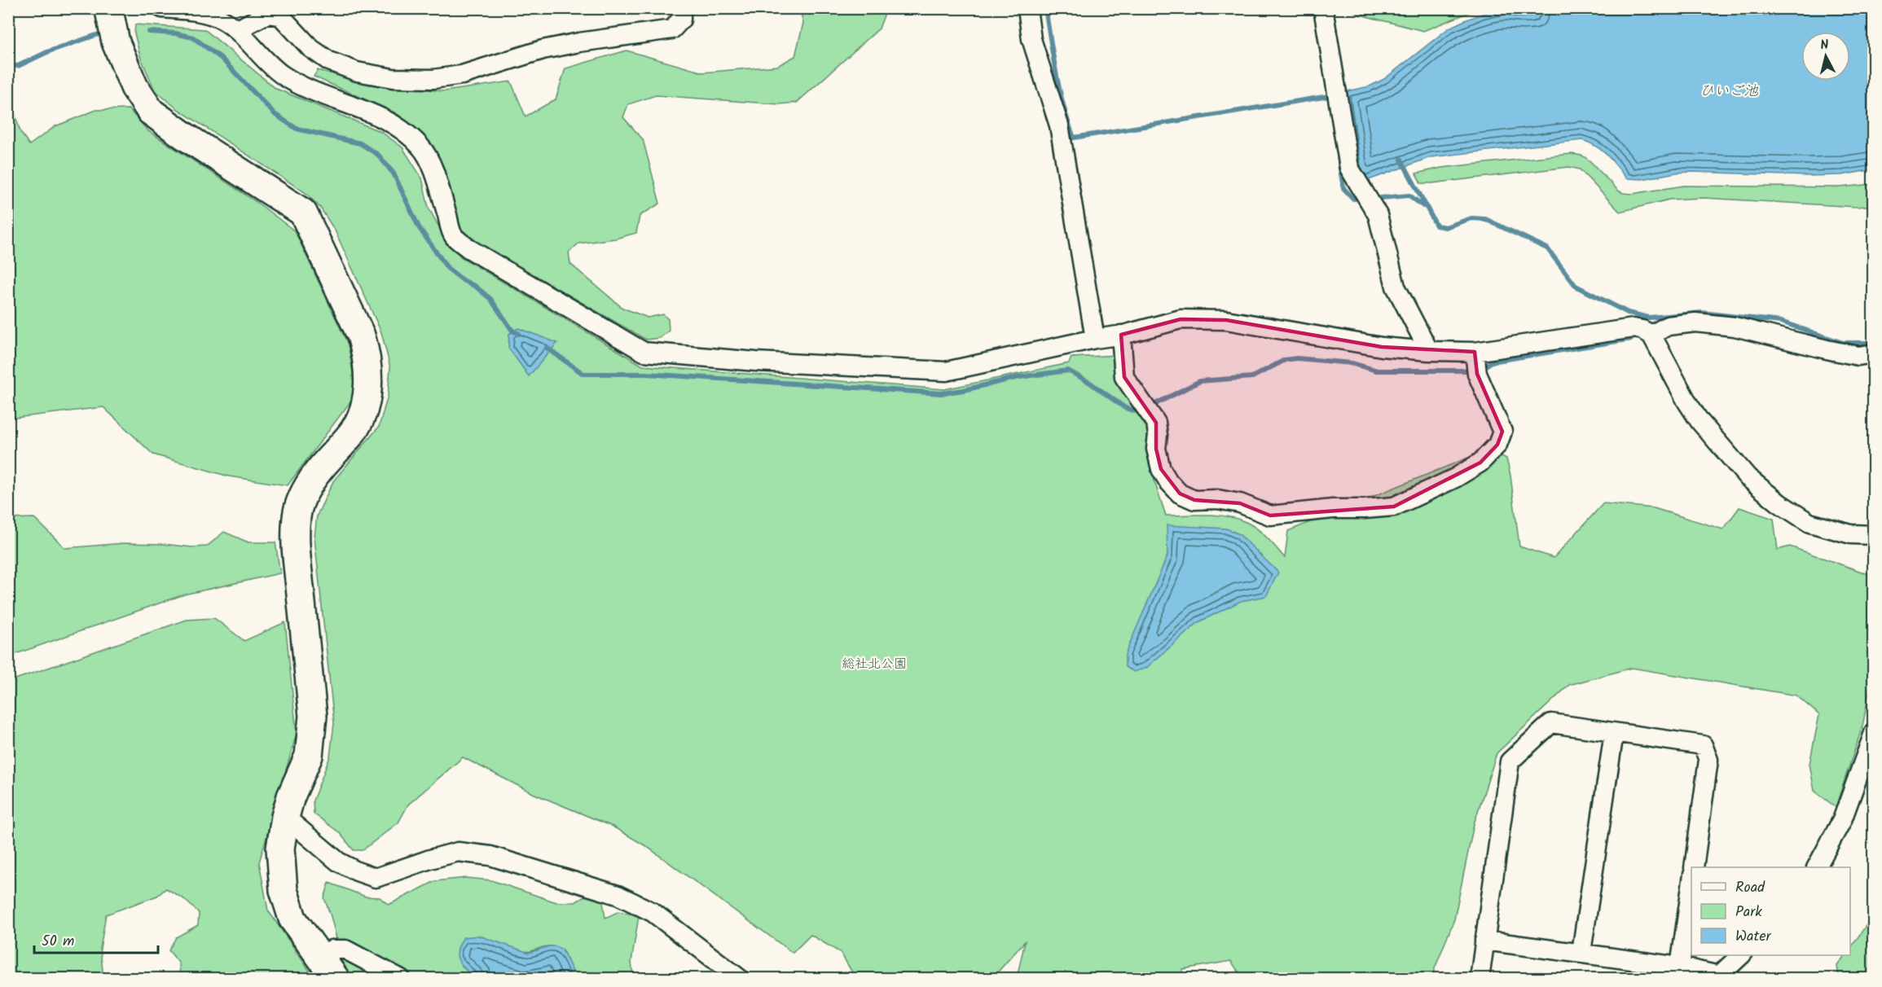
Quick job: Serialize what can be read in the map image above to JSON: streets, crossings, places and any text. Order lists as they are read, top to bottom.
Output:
{
  "water": ["ひいご池"],
  "parks": ["総社北公園"],
  "legend": ["Road", "Park", "Water"],
  "scale_bar": "50 m",
  "north": "top"
}
